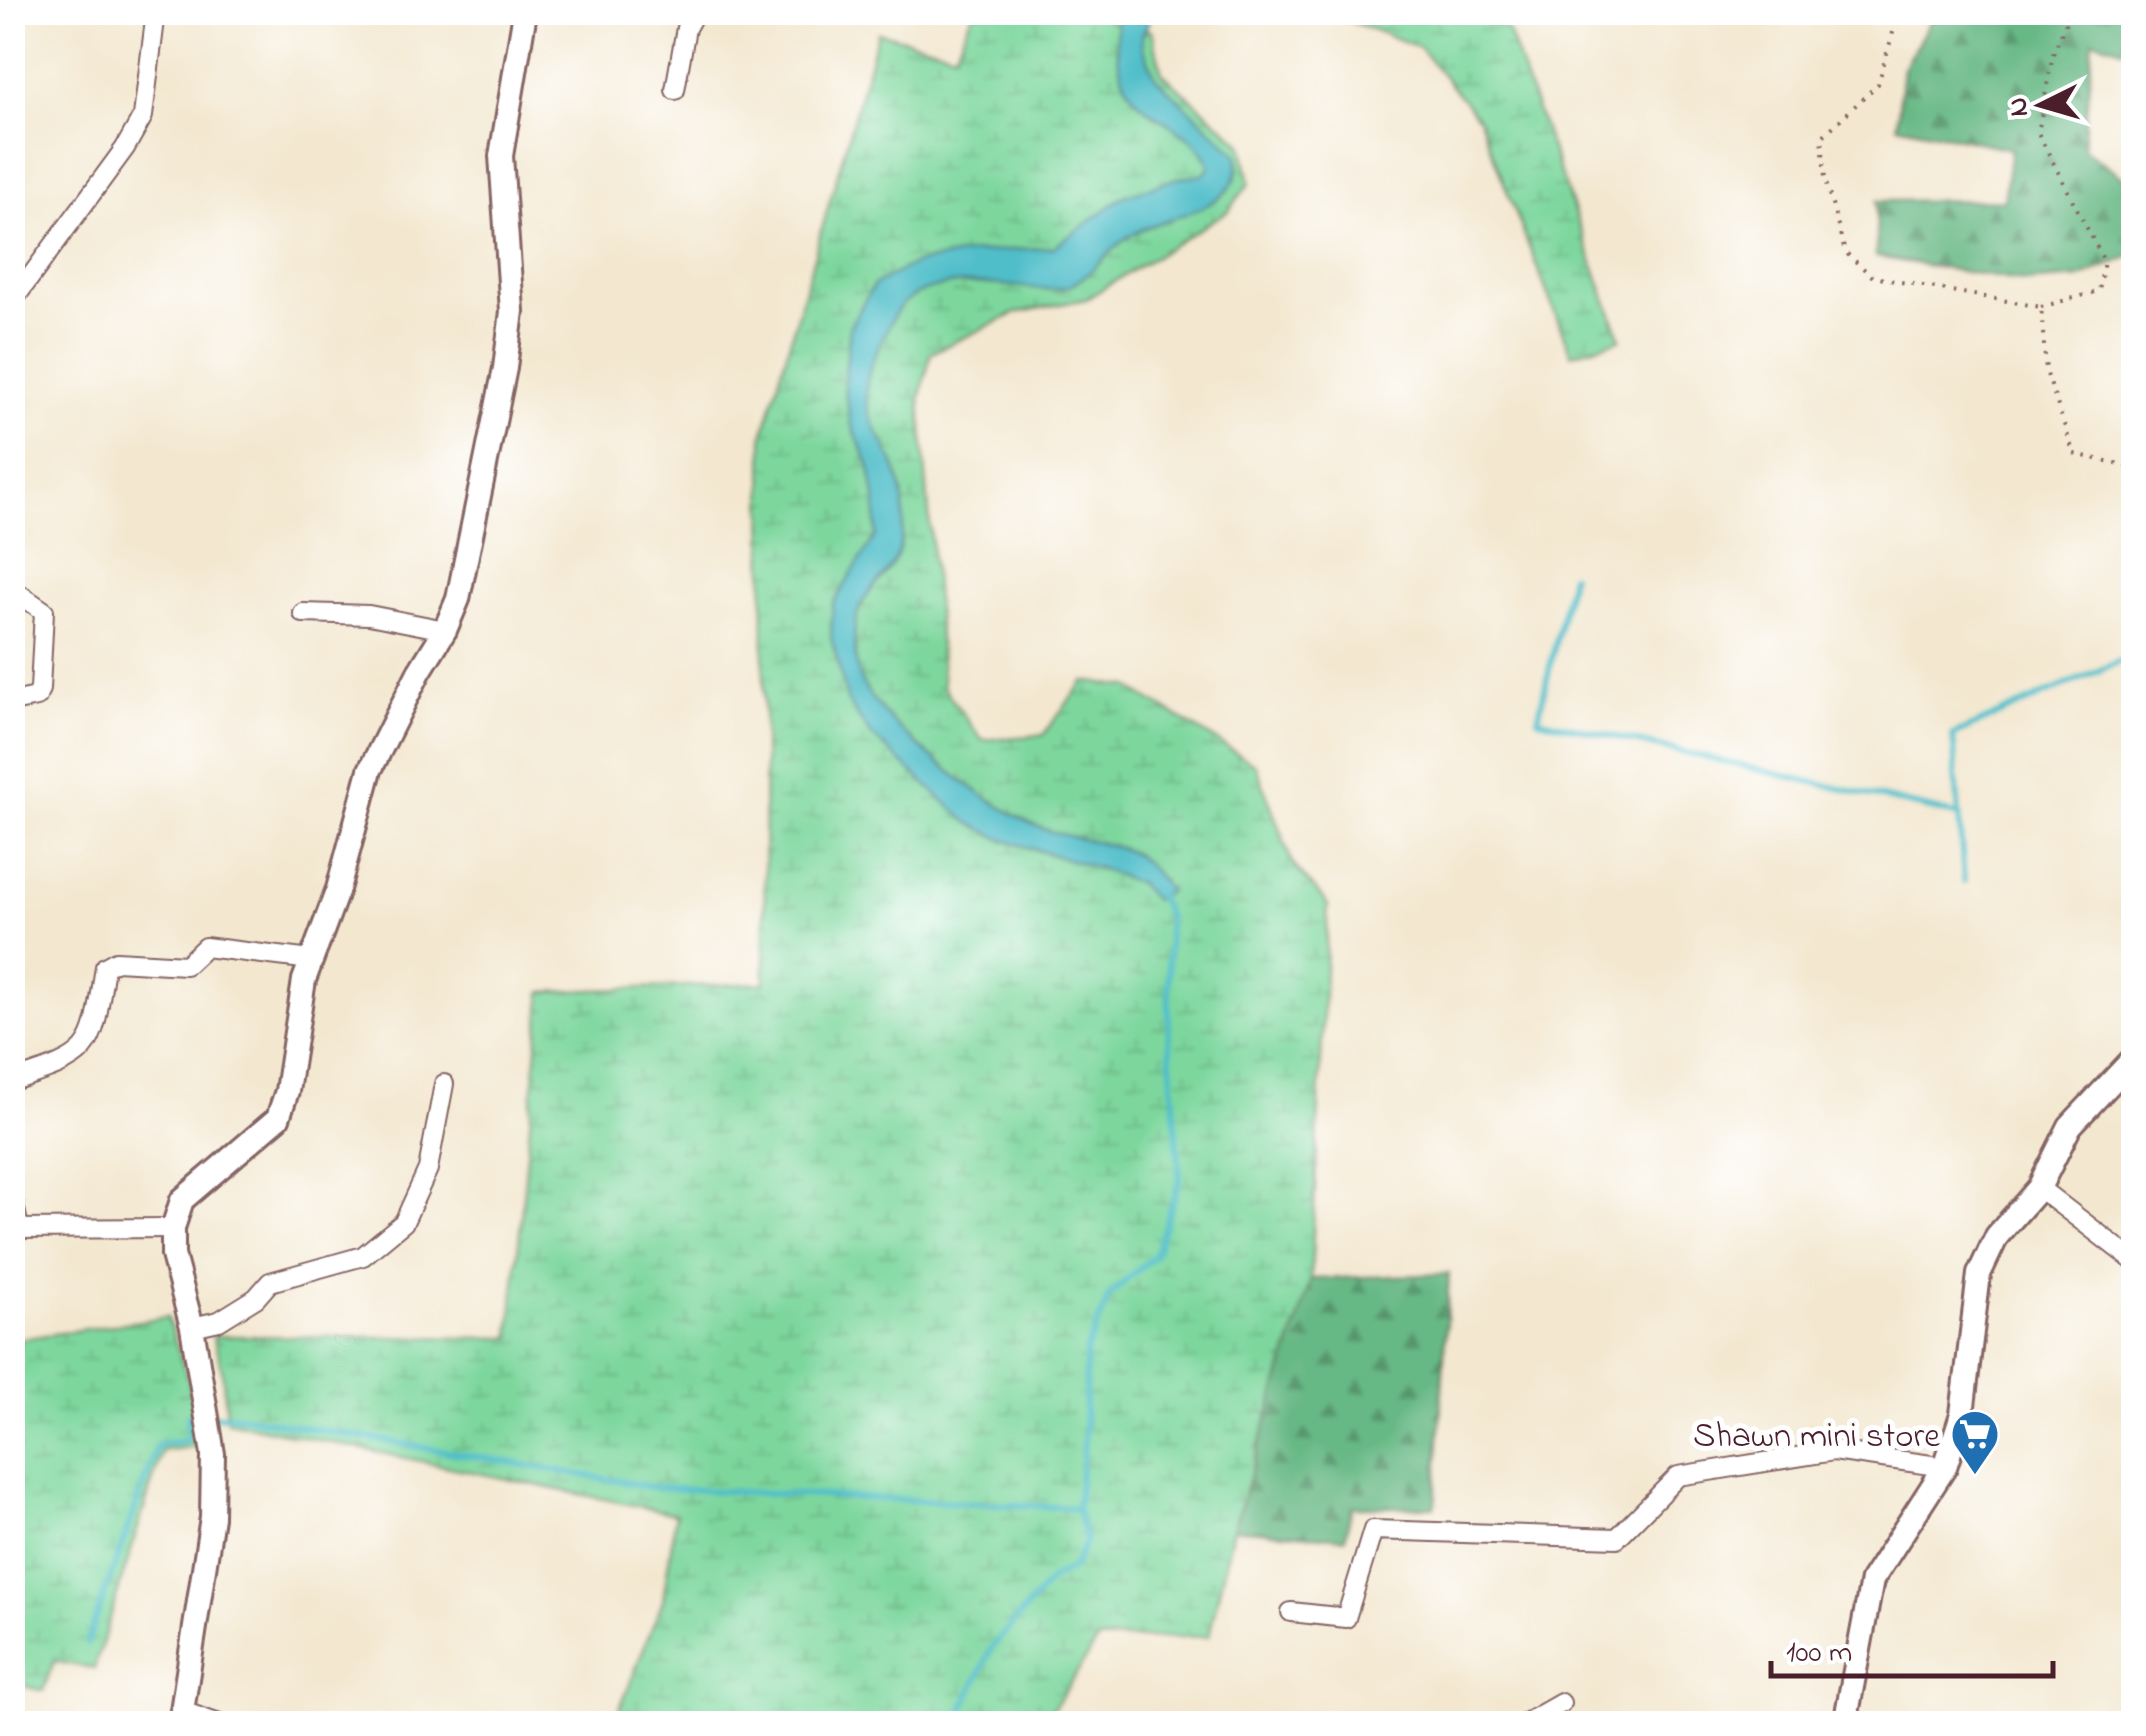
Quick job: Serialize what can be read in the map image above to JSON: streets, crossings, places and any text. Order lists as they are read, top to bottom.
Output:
{
  "places": {
    "supermarket": ["Shawn mini store"]
  },
  "scale_bar": "100 m",
  "north": "left"
}
